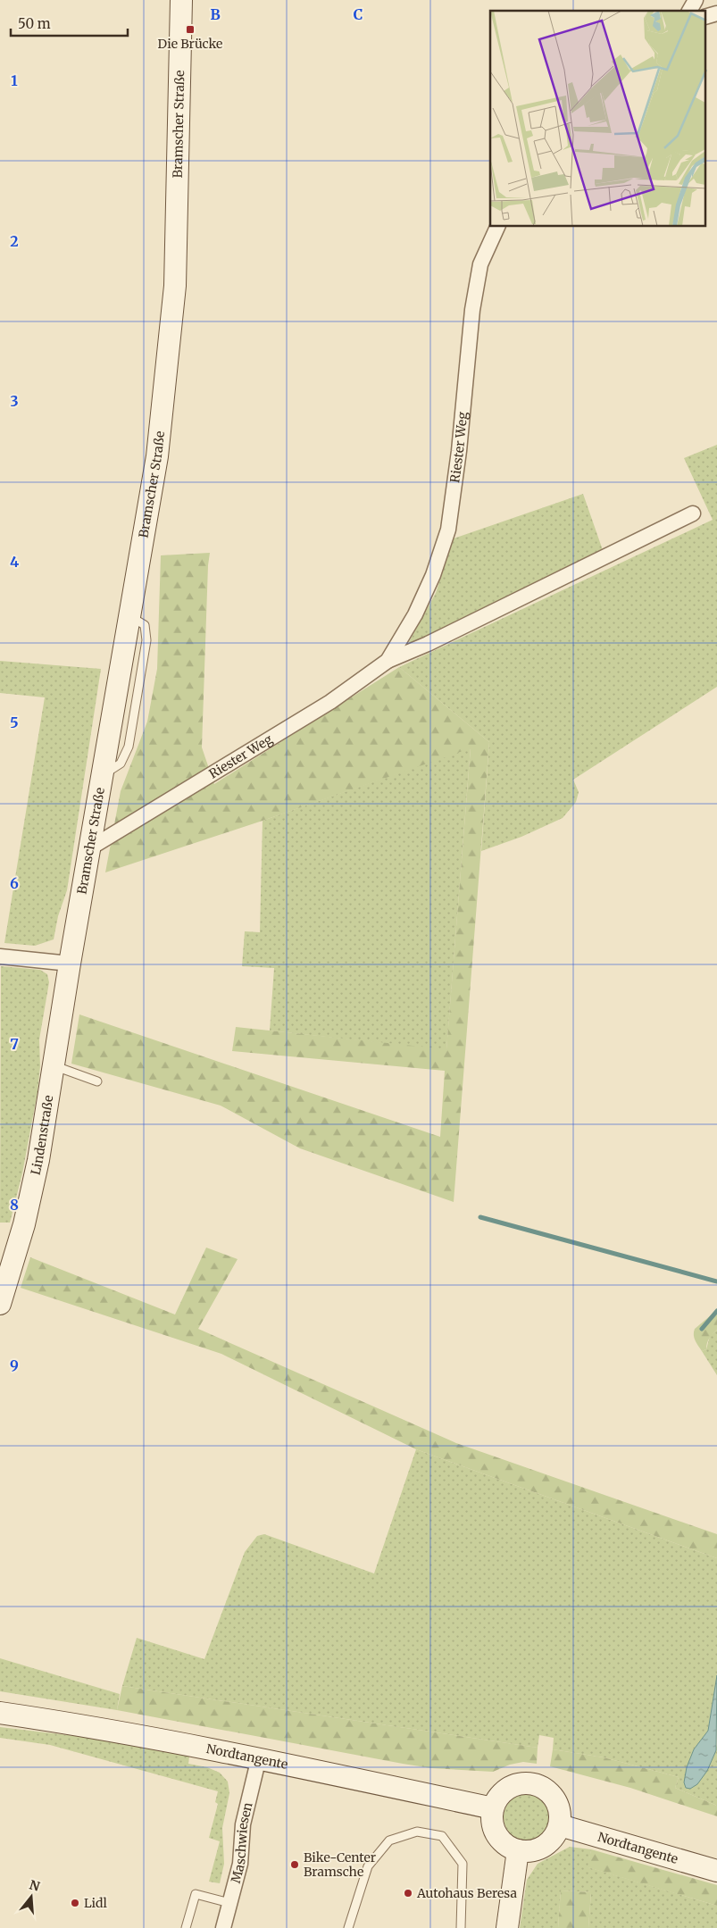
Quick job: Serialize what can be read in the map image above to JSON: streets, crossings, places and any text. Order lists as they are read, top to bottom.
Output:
{
  "streets": {
    "street": [
      "Bramscher Straße",
      "Riester Weg",
      "Lindenstraße",
      "Nordtangente",
      "Maschwiesen"
    ]
  },
  "crossings": [
    ["Bramscher Straße", "Riester Weg"],
    ["Bramscher Straße", "Lindenstraße"],
    ["Nordtangente", "Maschwiesen"]
  ],
  "places": {
    "transit": ["Die Brücke"],
    "other": ["Bike-Center Bramsche", "Autohaus Beresa", "Lidl"]
  },
  "scale_bar": "50 m",
  "north": "top",
  "grid": {
    "columns": ["B", "C"],
    "rows": [
      "1",
      "2",
      "3",
      "4",
      "5",
      "6",
      "7",
      "8",
      "9"
    ]
  }
}
